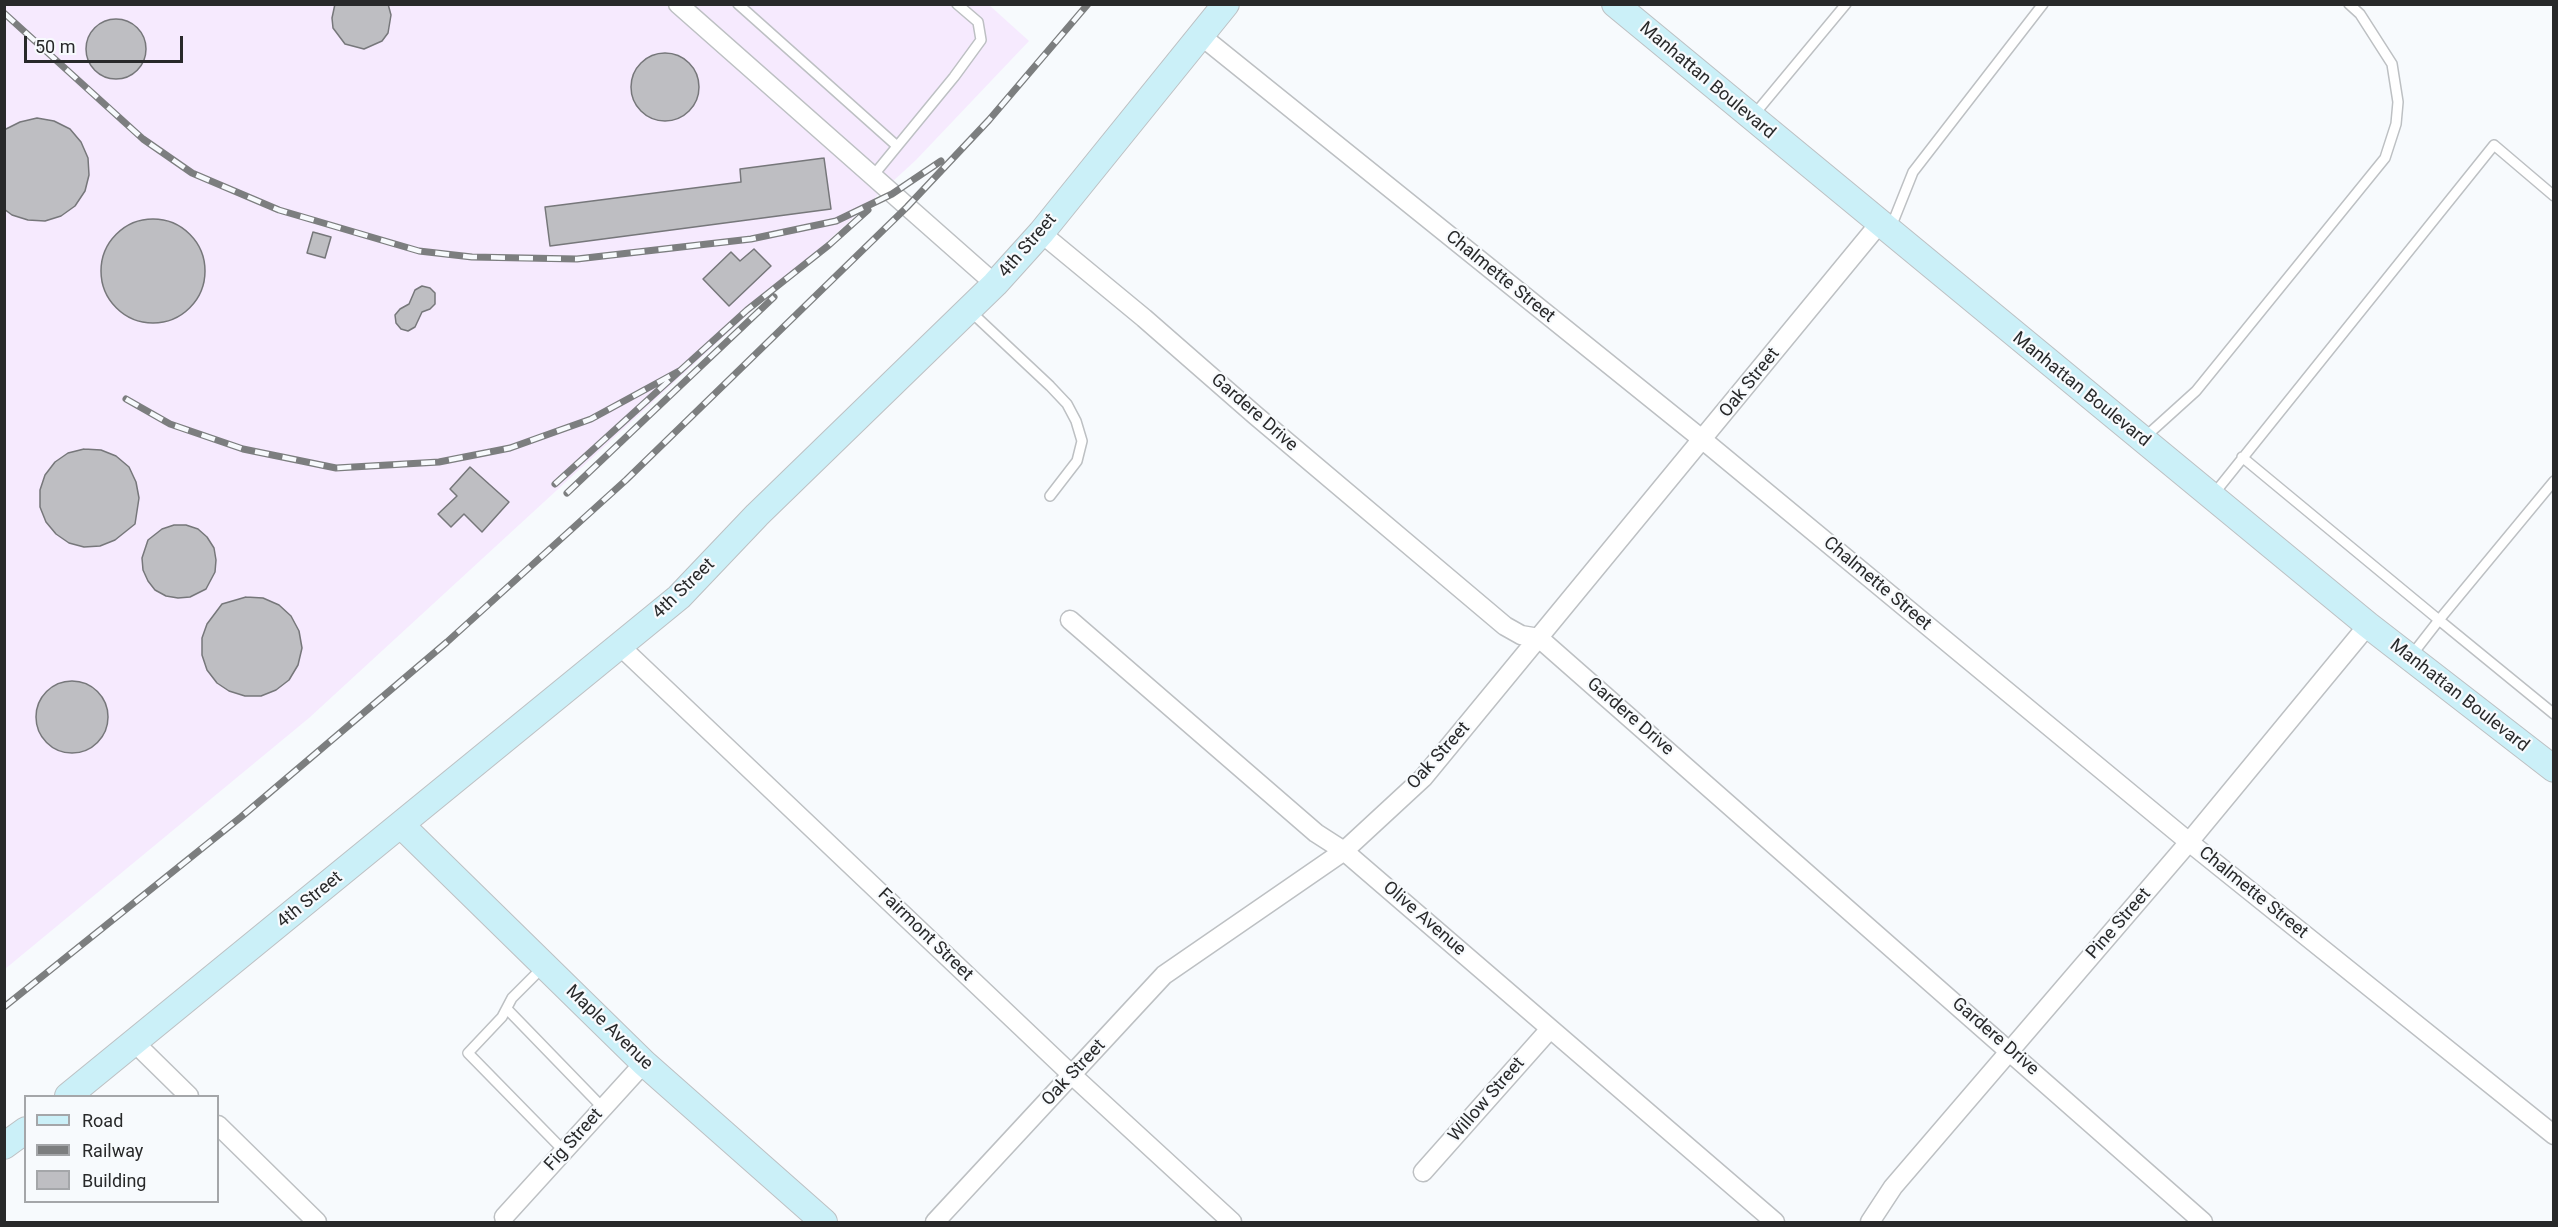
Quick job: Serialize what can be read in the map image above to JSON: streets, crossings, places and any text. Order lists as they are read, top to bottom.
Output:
{
  "streets": {
    "street": [
      "Manhattan Boulevard",
      "4th Street",
      "Chalmette Street",
      "Oak Street",
      "Gardere Drive",
      "Olive Avenue",
      "Pine Street",
      "Fairmont Street",
      "Maple Avenue",
      "Willow Street",
      "Fig Street"
    ]
  },
  "crossings": [
    ["Manhattan Boulevard", "Oak Street"],
    ["Manhattan Boulevard", "Pine Street"],
    ["4th Street", "Chalmette Street"],
    ["4th Street", "Gardere Drive"],
    ["4th Street", "Fairmont Street"],
    ["4th Street", "Maple Avenue"],
    ["Chalmette Street", "Oak Street"],
    ["Chalmette Street", "Pine Street"],
    ["Oak Street", "Gardere Drive"],
    ["Oak Street", "Olive Avenue"],
    ["Oak Street", "Fairmont Street"],
    ["Gardere Drive", "Pine Street"],
    ["Olive Avenue", "Willow Street"],
    ["Maple Avenue", "Fig Street"]
  ],
  "legend": ["Road", "Railway", "Building"],
  "scale_bar": "50 m"
}
